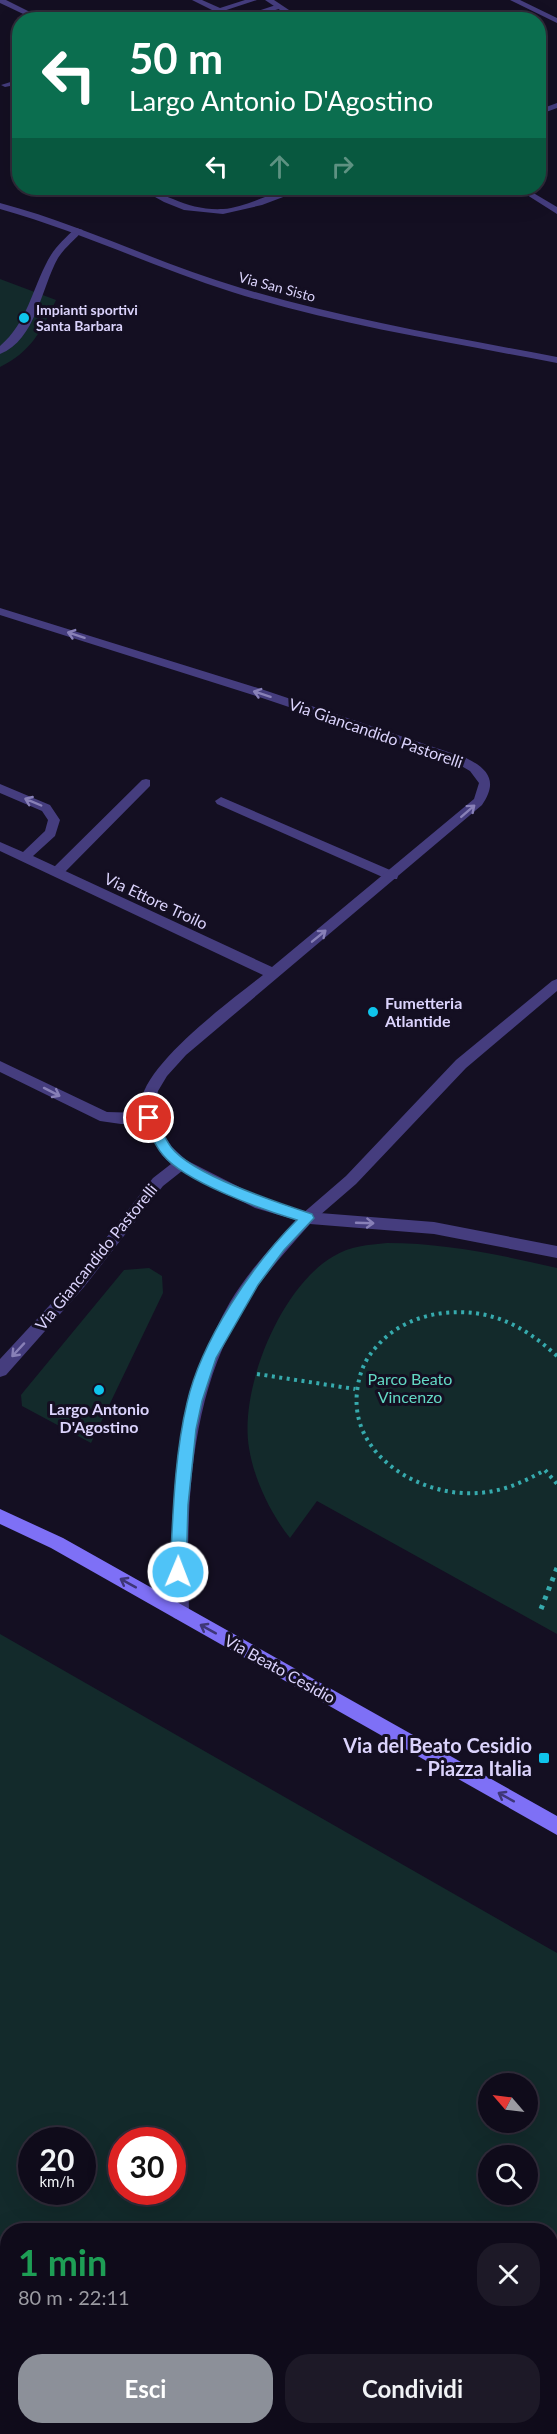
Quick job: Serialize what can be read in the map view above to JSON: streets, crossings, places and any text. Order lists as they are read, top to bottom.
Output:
{
  "streets": {
    "main road": ["Via Beato Cesidio"],
    "street": ["Via San Sisto", "Via Giancandido Pastorelli", "Via Ettore Troilo"]
  },
  "crossings": [
    ["Via Giancandido Pastorelli", "Via Ettore Troilo"]
  ],
  "one_way": ["Via Beato Cesidio"],
  "parks": ["Parco Beato Vincenzo"],
  "places": {
    "other": ["Impianti sportivi Santa Barbara", "Fumetteria Atlantide", "Largo Antonio D'Agostino"],
    "transit": ["Via del Beato Cesidio - Piazza Italia"]
  },
  "north": "top left",
  "page": {
    "turn": ["50 m", "Largo Antonio D'Agostino"],
    "speed": "20 km/h",
    "limit": "30",
    "heading": ["1 min", "80 m · 22:11"],
    "buttons": ["Esci", "Condividi"]
  }
}
